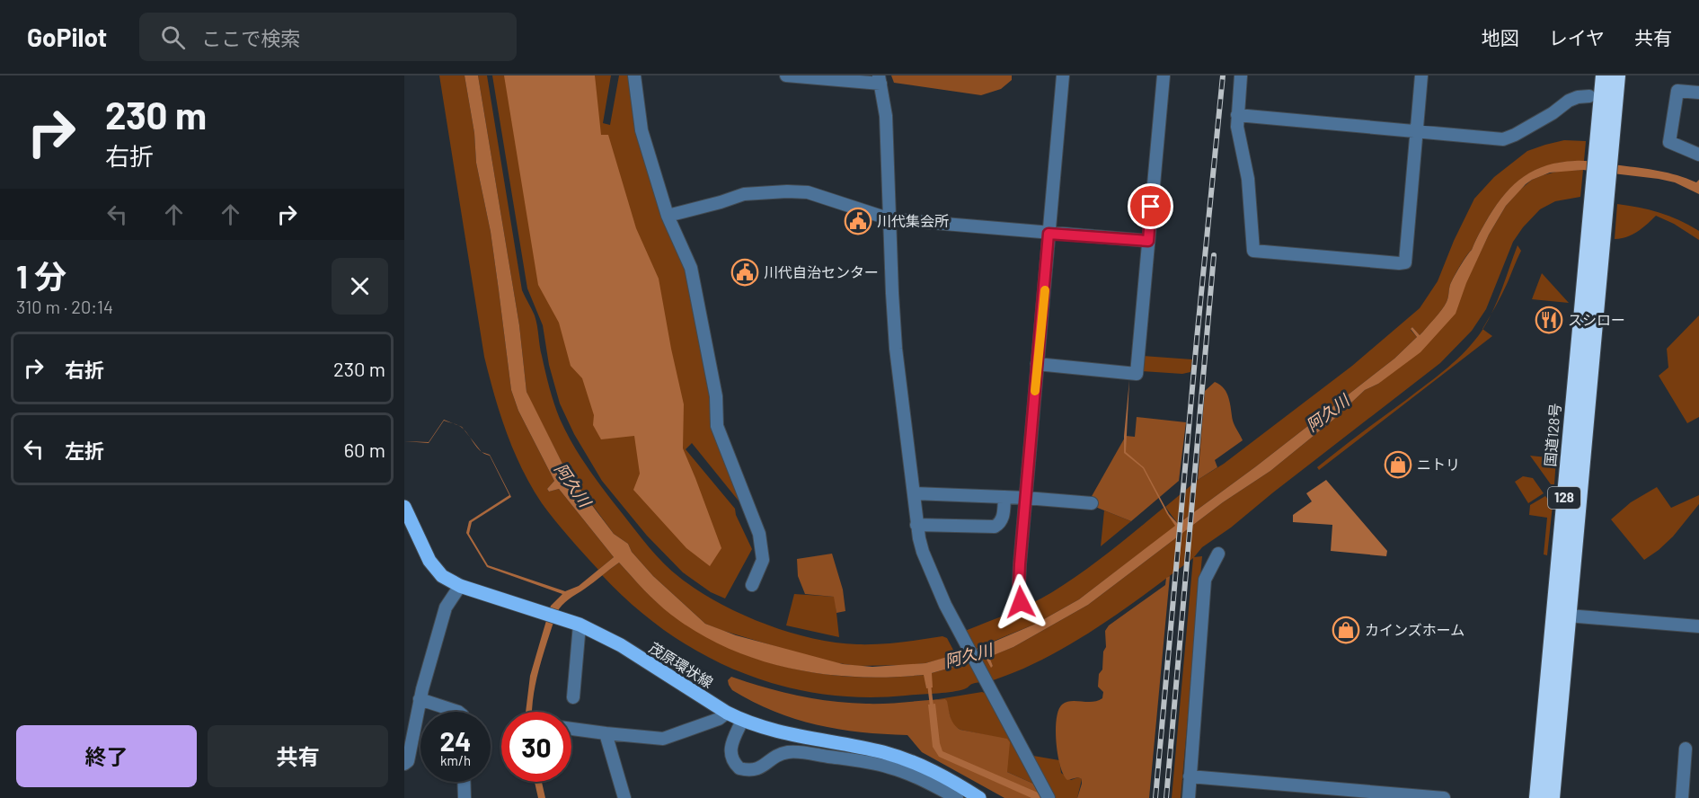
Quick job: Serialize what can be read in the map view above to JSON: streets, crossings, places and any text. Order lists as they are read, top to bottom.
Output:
{
  "streets": {
    "highway": ["国道128号", "128"],
    "main road": ["茂原環状線"]
  },
  "water": ["阿久川"],
  "places": {
    "public building": ["川代集会所", "川代自治センター"],
    "restaurant": ["スシロー"],
    "shop": ["ニトリ", "カインズホーム"]
  },
  "page": {
    "header": "GoPilot",
    "search": "ここで検索",
    "nav": ["地図", "レイヤ", "共有"],
    "turn": ["230 m", "右折"],
    "heading": ["1 分", "310 m · 20:14"],
    "list": [
      {
        "name": "右折",
        "value": "230 m"
      },
      {
        "name": "左折",
        "value": "60 m"
      }
    ],
    "speed": "24 km/h",
    "limit": "30",
    "buttons": ["終了", "共有"]
  }
}
